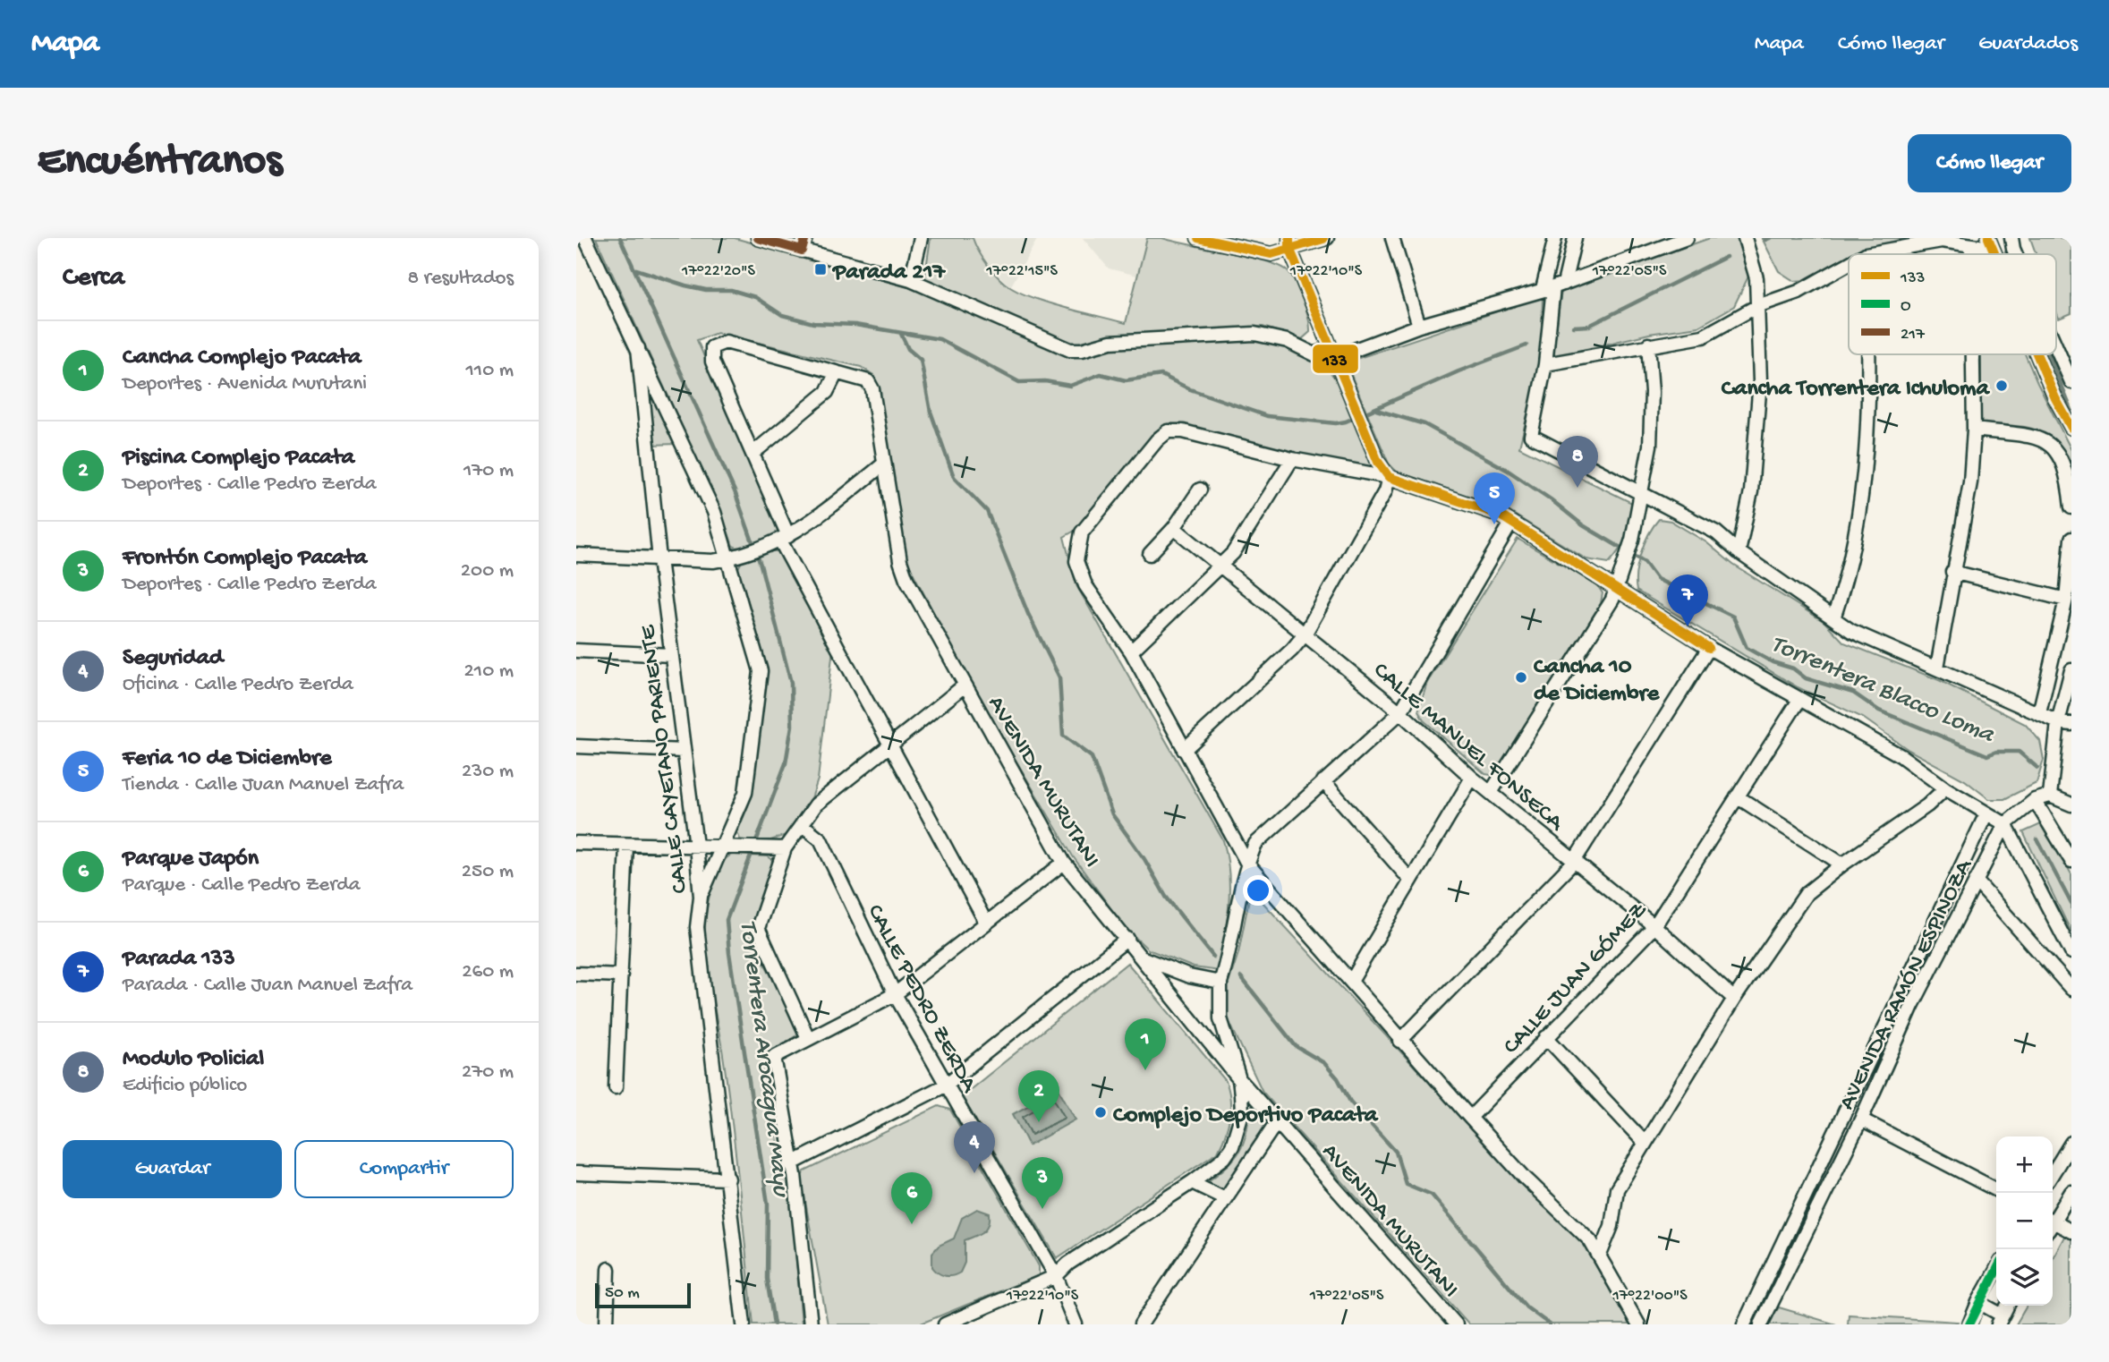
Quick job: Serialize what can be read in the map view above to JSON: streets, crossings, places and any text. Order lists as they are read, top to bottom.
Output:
{
  "streets": {
    "street": [
      "CALLE MANUEL FONSECA",
      "CALLE CAYETANO PARIENTE",
      "AVENIDA MURUTANI",
      "CALLE JUAN GÓMEZ",
      "AVENIDA RAMÓN ESPINOZA",
      "CALLE PEDRO ZERDA"
    ]
  },
  "crossings": [
    ["CALLE MANUEL FONSECA", "CALLE JUAN GÓMEZ"]
  ],
  "water": ["Torrentera Blacco Loma", "Torrentera Arocagua Mayu"],
  "places": {
    "transit": ["Parada 217"],
    "other": ["Cancha Torrentera Ichuloma", "Cancha 10 de Diciembre", "Complejo Deportivo Pacata"]
  },
  "lines": ["transit line 133", "transit line 217", "transit line O"],
  "legend": ["133", "O", "217"],
  "scale_bar": "50 m",
  "page": {
    "header": "Mapa",
    "nav": ["Mapa", "Cómo llegar", "Guardados"],
    "buttons": [
      "Cómo llegar",
      ["Guardar", "Compartir"]
    ],
    "title": "Encuéntranos",
    "heading": ["Cerca", "8 resultados"],
    "list": [
      {
        "mark": "1",
        "name": "Cancha Complejo Pacata",
        "note": "Deportes · Avenida Murutani",
        "value": "110 m"
      },
      {
        "mark": "2",
        "name": "Piscina Complejo Pacata",
        "note": "Deportes · Calle Pedro Zerda",
        "value": "170 m"
      },
      {
        "mark": "3",
        "name": "Frontón Complejo Pacata",
        "note": "Deportes · Calle Pedro Zerda",
        "value": "200 m"
      },
      {
        "mark": "4",
        "name": "Seguridad",
        "note": "Oficina · Calle Pedro Zerda",
        "value": "210 m"
      },
      {
        "mark": "5",
        "name": "Feria 10 de Diciembre",
        "note": "Tienda · Calle Juan Manuel Zafra",
        "value": "230 m"
      },
      {
        "mark": "6",
        "name": "Parque Japón",
        "note": "Parque · Calle Pedro Zerda",
        "value": "250 m"
      },
      {
        "mark": "7",
        "name": "Parada 133",
        "note": "Parada · Calle Juan Manuel Zafra",
        "value": "260 m"
      },
      {
        "mark": "8",
        "name": "Modulo Policial",
        "note": "Edificio público",
        "value": "270 m"
      }
    ],
    "pins": [
      "8",
      "5",
      "7",
      "1",
      "2",
      "4",
      "3",
      "6"
    ],
    "map_buttons": ["+", "−"],
    "scale": "50 m"
  },
  "coordinates": [
    "17°22'20\"S",
    "17°22'15\"S",
    "17°22'10\"S",
    "17°22'05\"S",
    "17°22'00\"S"
  ]
}
